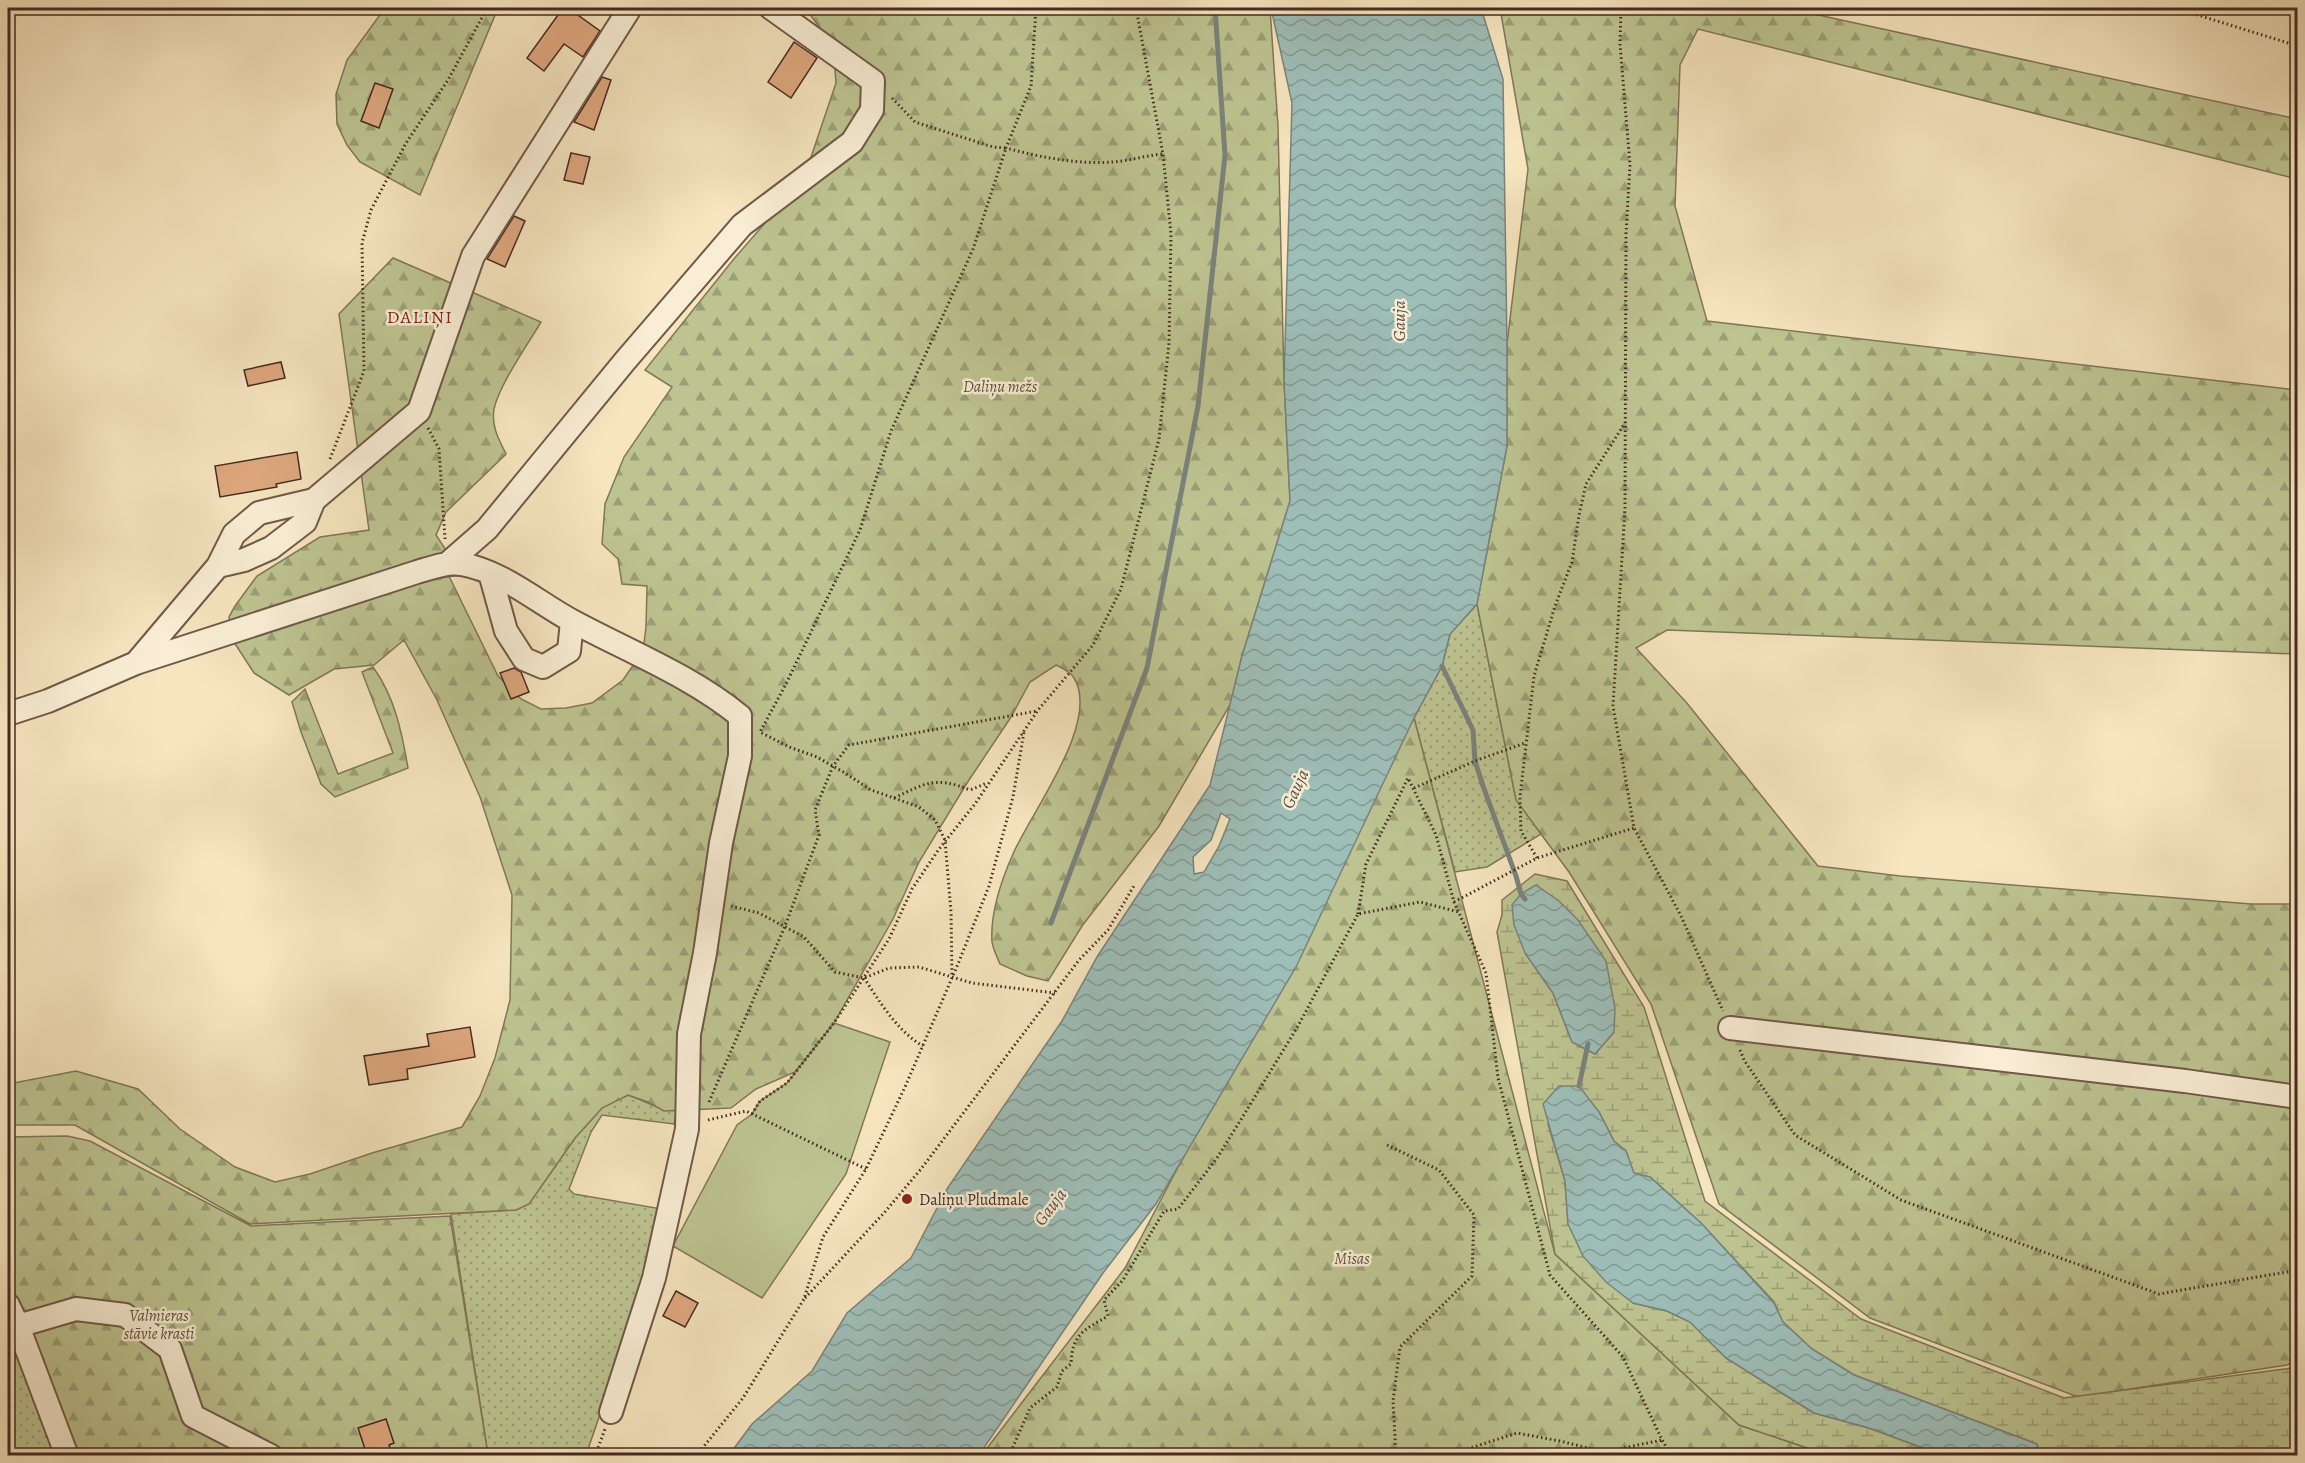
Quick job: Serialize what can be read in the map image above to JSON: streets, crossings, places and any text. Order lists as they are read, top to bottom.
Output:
{
  "districts": ["DALIŅI"],
  "water": ["Gauja"],
  "parks": ["Daliņu mežs", "Misas", "Valmieras stāvie krasti"],
  "places": ["Daliņu Pludmale"]
}
